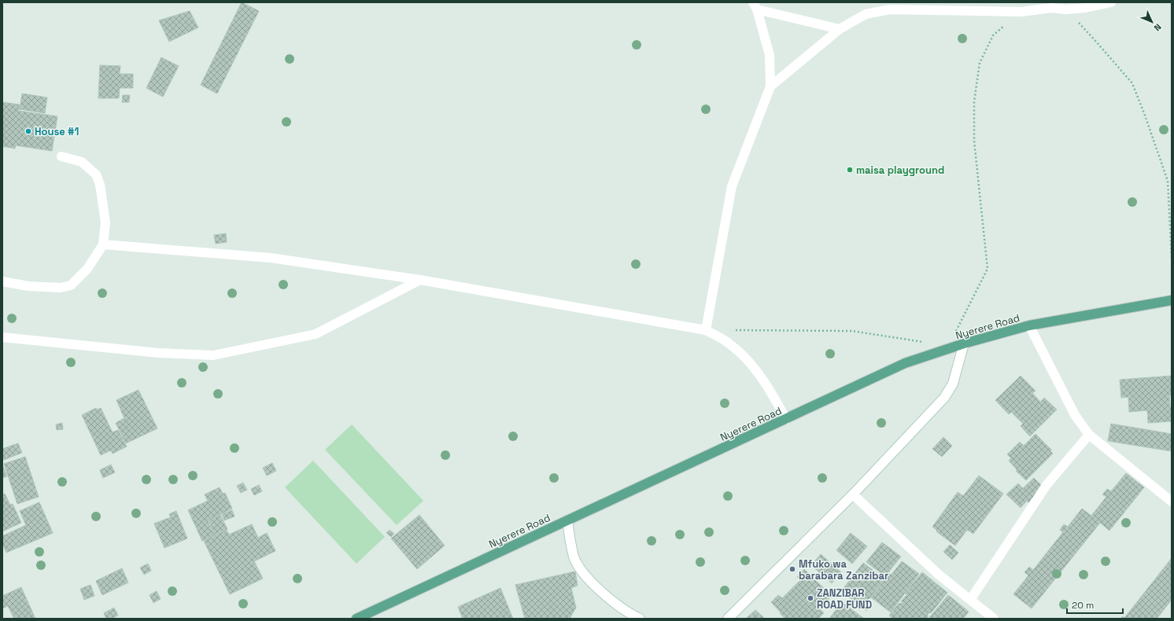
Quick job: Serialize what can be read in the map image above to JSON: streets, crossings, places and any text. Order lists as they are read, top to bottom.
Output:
{
  "streets": {
    "main road": ["Nyerere Road"]
  },
  "places": [
    "House #1",
    "maisa playground",
    "Mfuko wa barabara Zanzibar",
    "ZANZIBAR ROAD FUND"
  ],
  "scale_bar": "20 m",
  "north": "bottom right"
}
